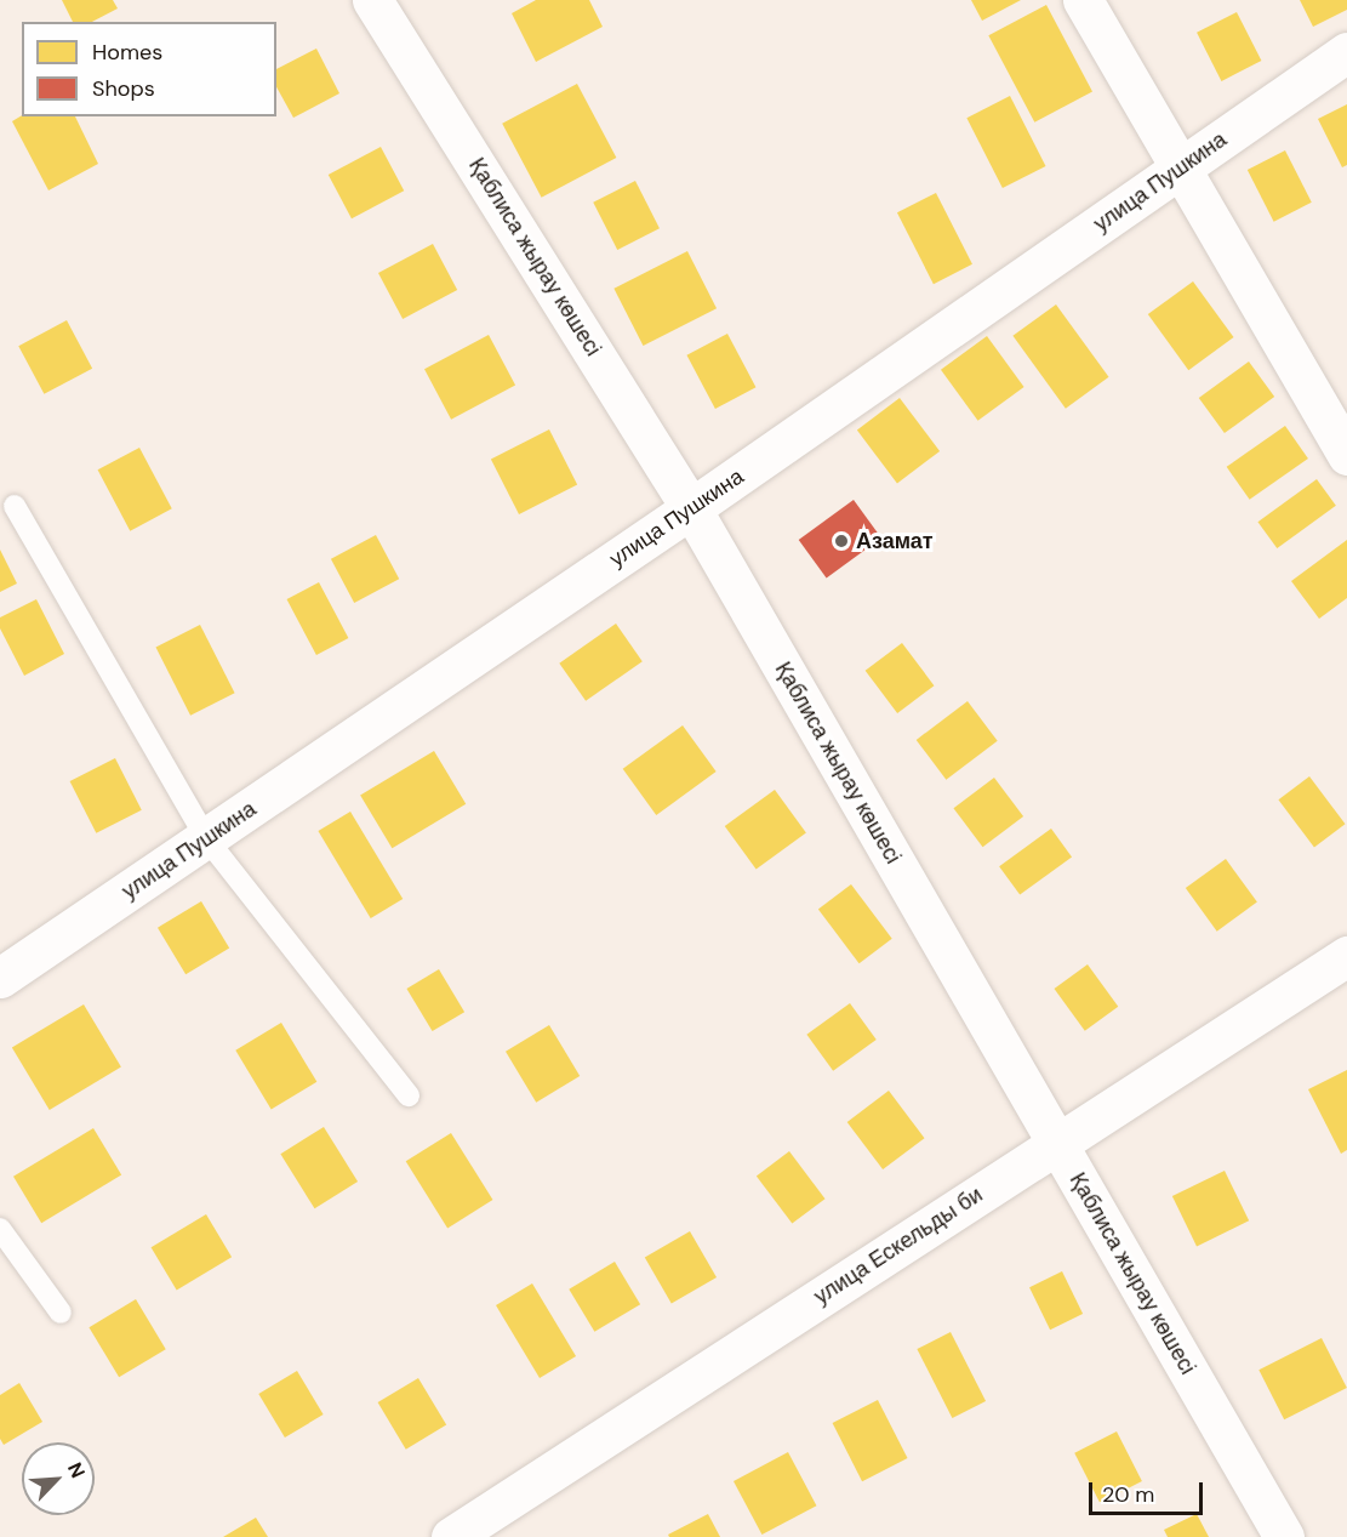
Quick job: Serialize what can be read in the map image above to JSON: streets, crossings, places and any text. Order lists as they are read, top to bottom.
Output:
{
  "streets": {
    "street": ["улица Пушкина", "Қаблиса жырау көшесі", "улица Ескельды би"]
  },
  "crossings": [
    ["улица Пушкина", "Қаблиса жырау көшесі"],
    ["Қаблиса жырау көшесі", "улица Ескельды би"]
  ],
  "places": ["Азамат"],
  "legend": ["Homes", "Shops"],
  "scale_bar": "20 m",
  "north": "top right"
}
